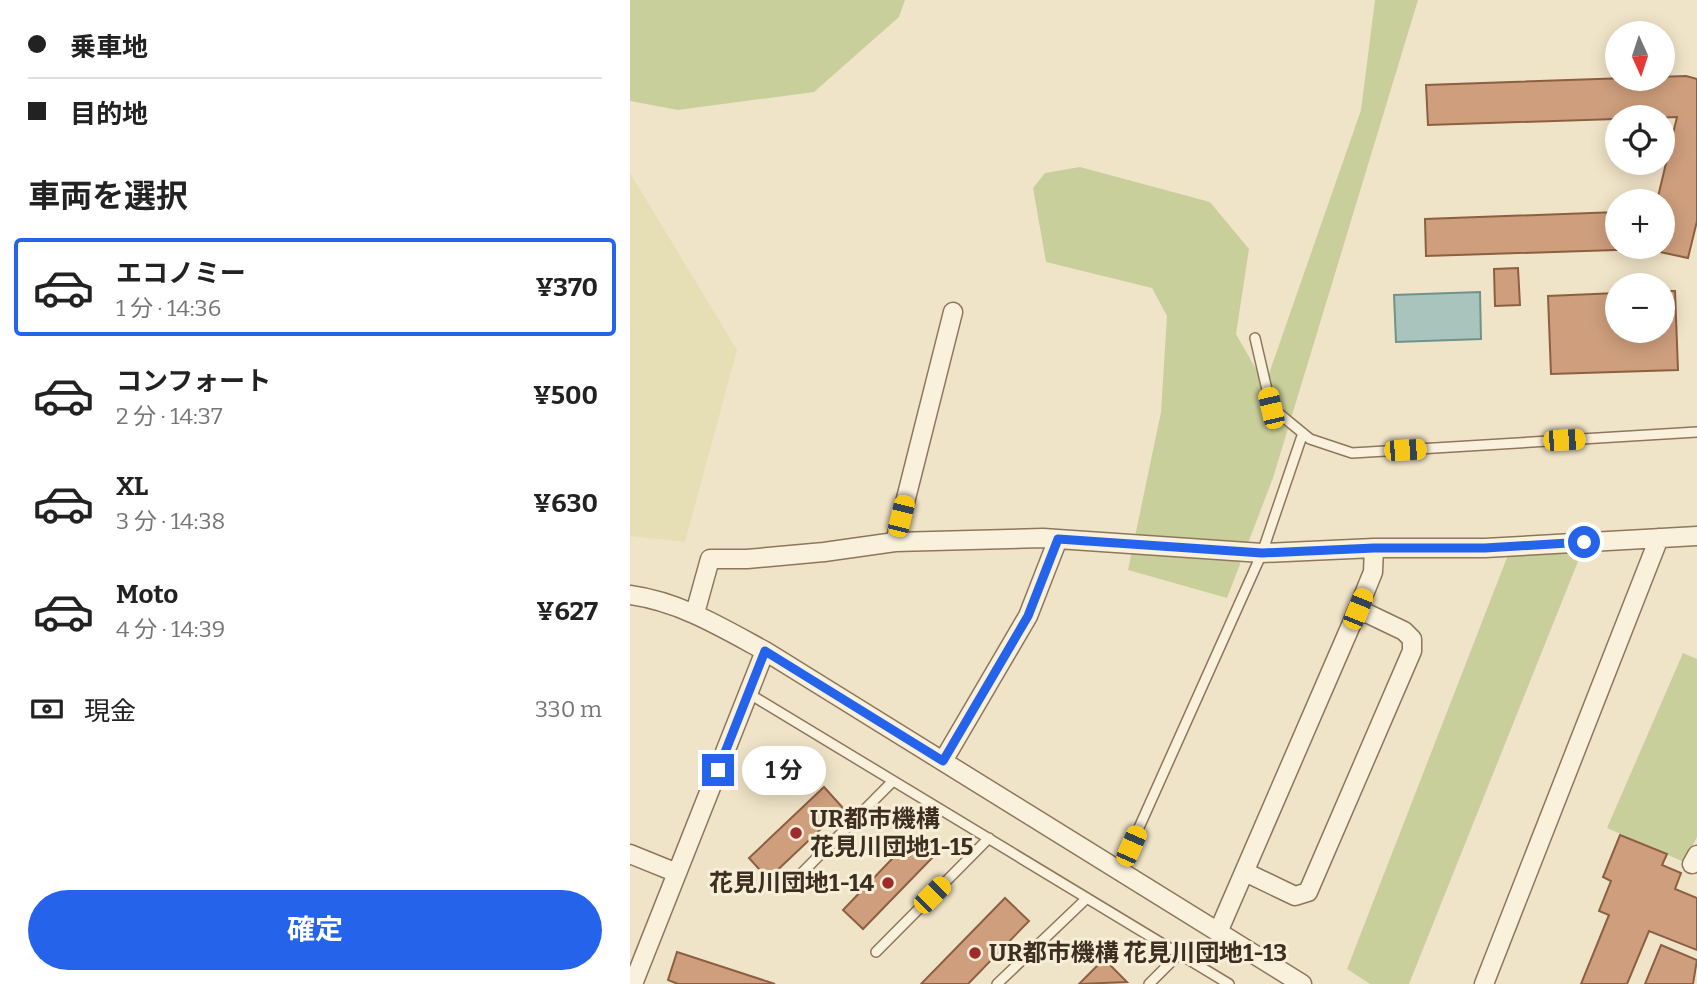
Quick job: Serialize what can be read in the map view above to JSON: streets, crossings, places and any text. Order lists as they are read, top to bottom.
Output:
{
  "places": ["UR都市機構 花見川団地1-15", "花見川団地1-14", "UR都市機構 花見川団地1-13"],
  "north": "bottom",
  "page": {
    "banner": ["乗車地", "目的地"],
    "map_buttons": ["+", "−"],
    "heading": "車両を選択",
    "list": [
      {
        "name": "エコノミー",
        "note": "1 分 · 14:36",
        "value": "¥370"
      },
      {
        "name": "コンフォート",
        "note": "2 分 · 14:37",
        "value": "¥500"
      },
      {
        "name": "XL",
        "note": "3 分 · 14:38",
        "value": "¥630"
      },
      {
        "name": "Moto",
        "note": "4 分 · 14:39",
        "value": "¥627"
      }
    ],
    "pay": ["現金", "330 m"],
    "bubble": "1 分",
    "buttons": "確定"
  }
}
